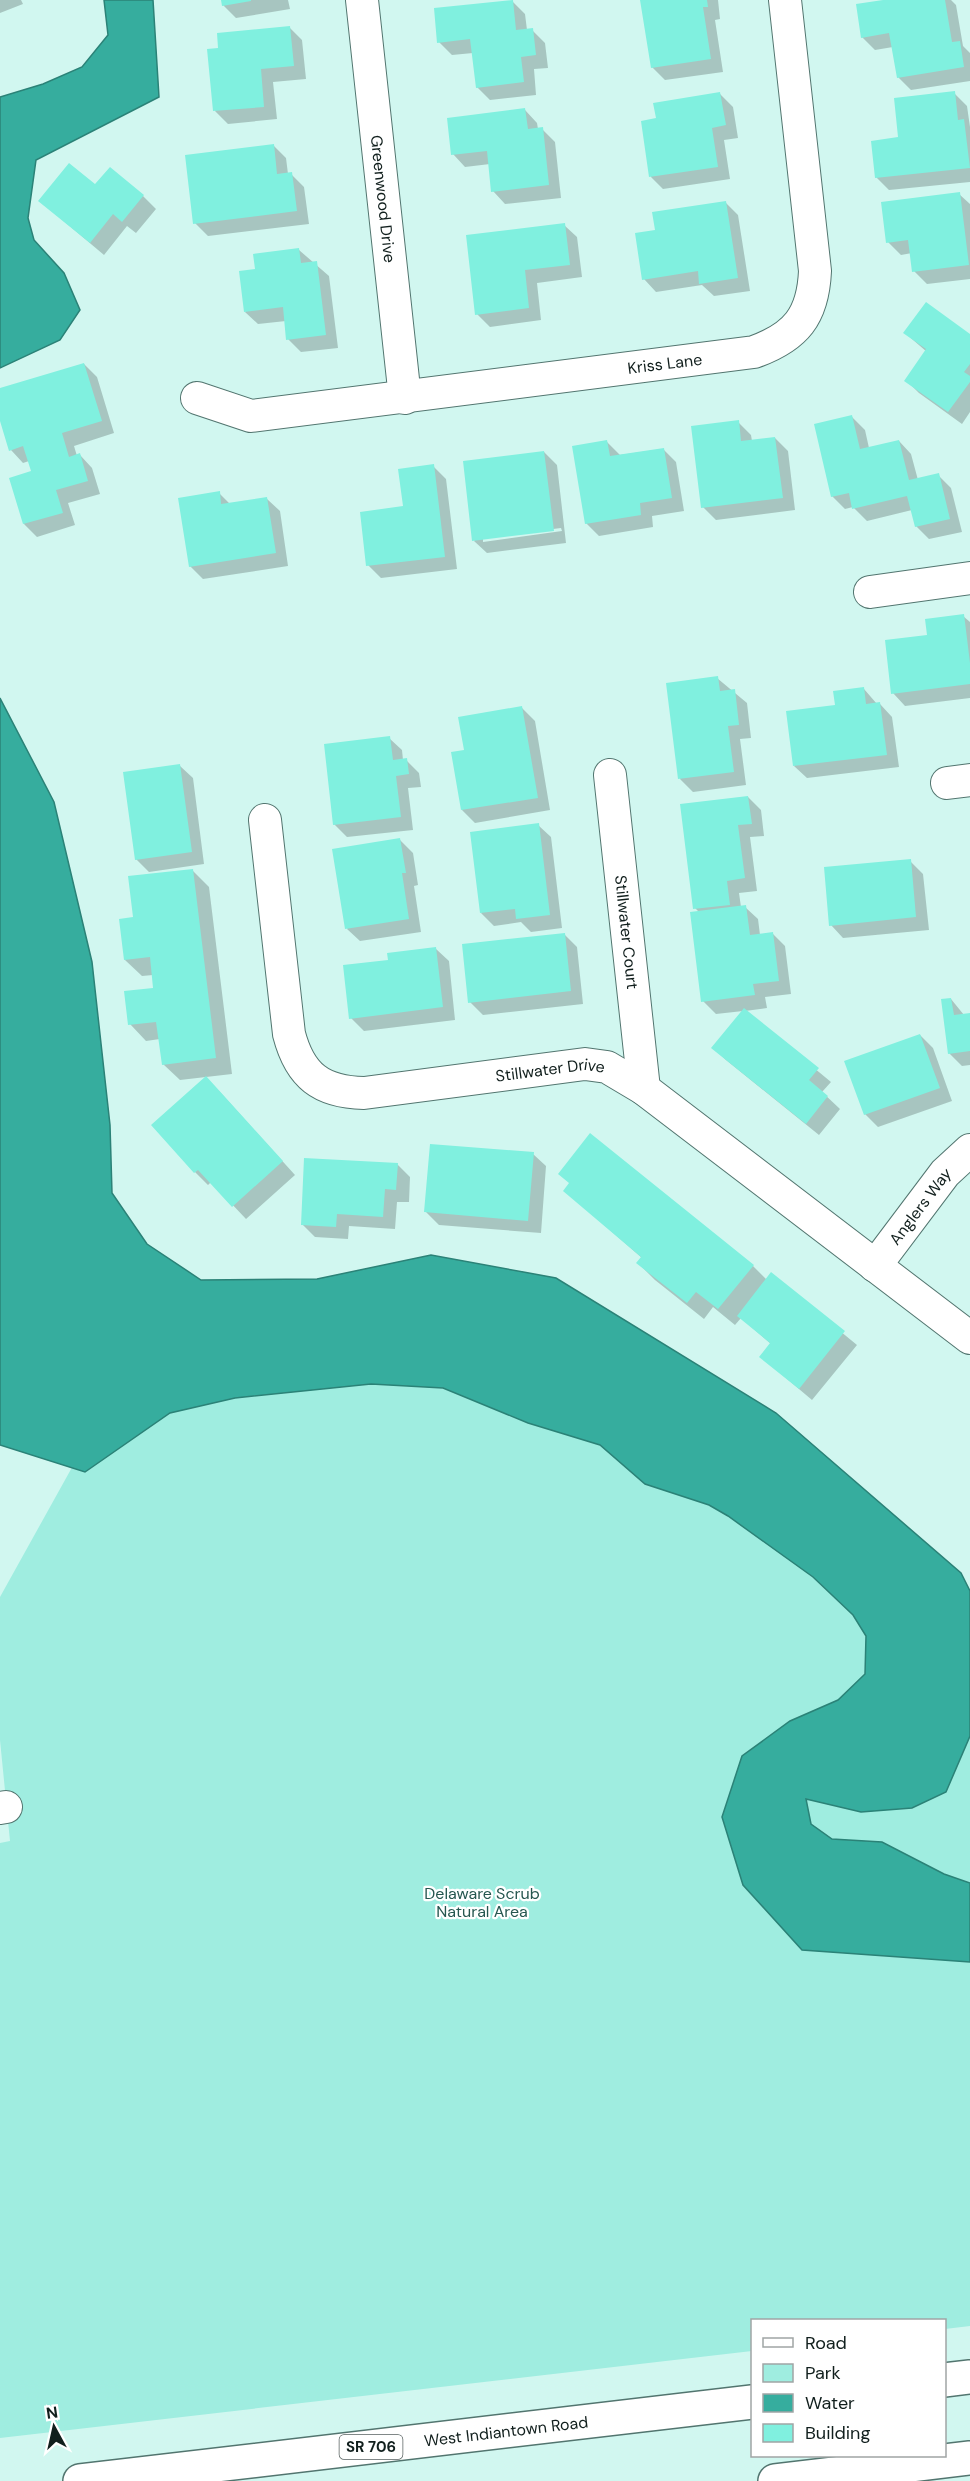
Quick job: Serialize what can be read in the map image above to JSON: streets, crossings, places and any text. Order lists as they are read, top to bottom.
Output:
{
  "streets": {
    "main road": ["West Indiantown Road", "SR 706"],
    "street": [
      "Greenwood Drive",
      "Kriss Lane",
      "Stillwater Court",
      "Stillwater Drive",
      "Anglers Way"
    ]
  },
  "crossings": [
    ["Greenwood Drive", "Kriss Lane"],
    ["Stillwater Court", "Stillwater Drive"],
    ["Stillwater Drive", "Anglers Way"]
  ],
  "parks": ["Delaware Scrub Natural Area"],
  "legend": [
    "Road",
    "Park",
    "Water",
    "Building"
  ],
  "north": "top"
}
